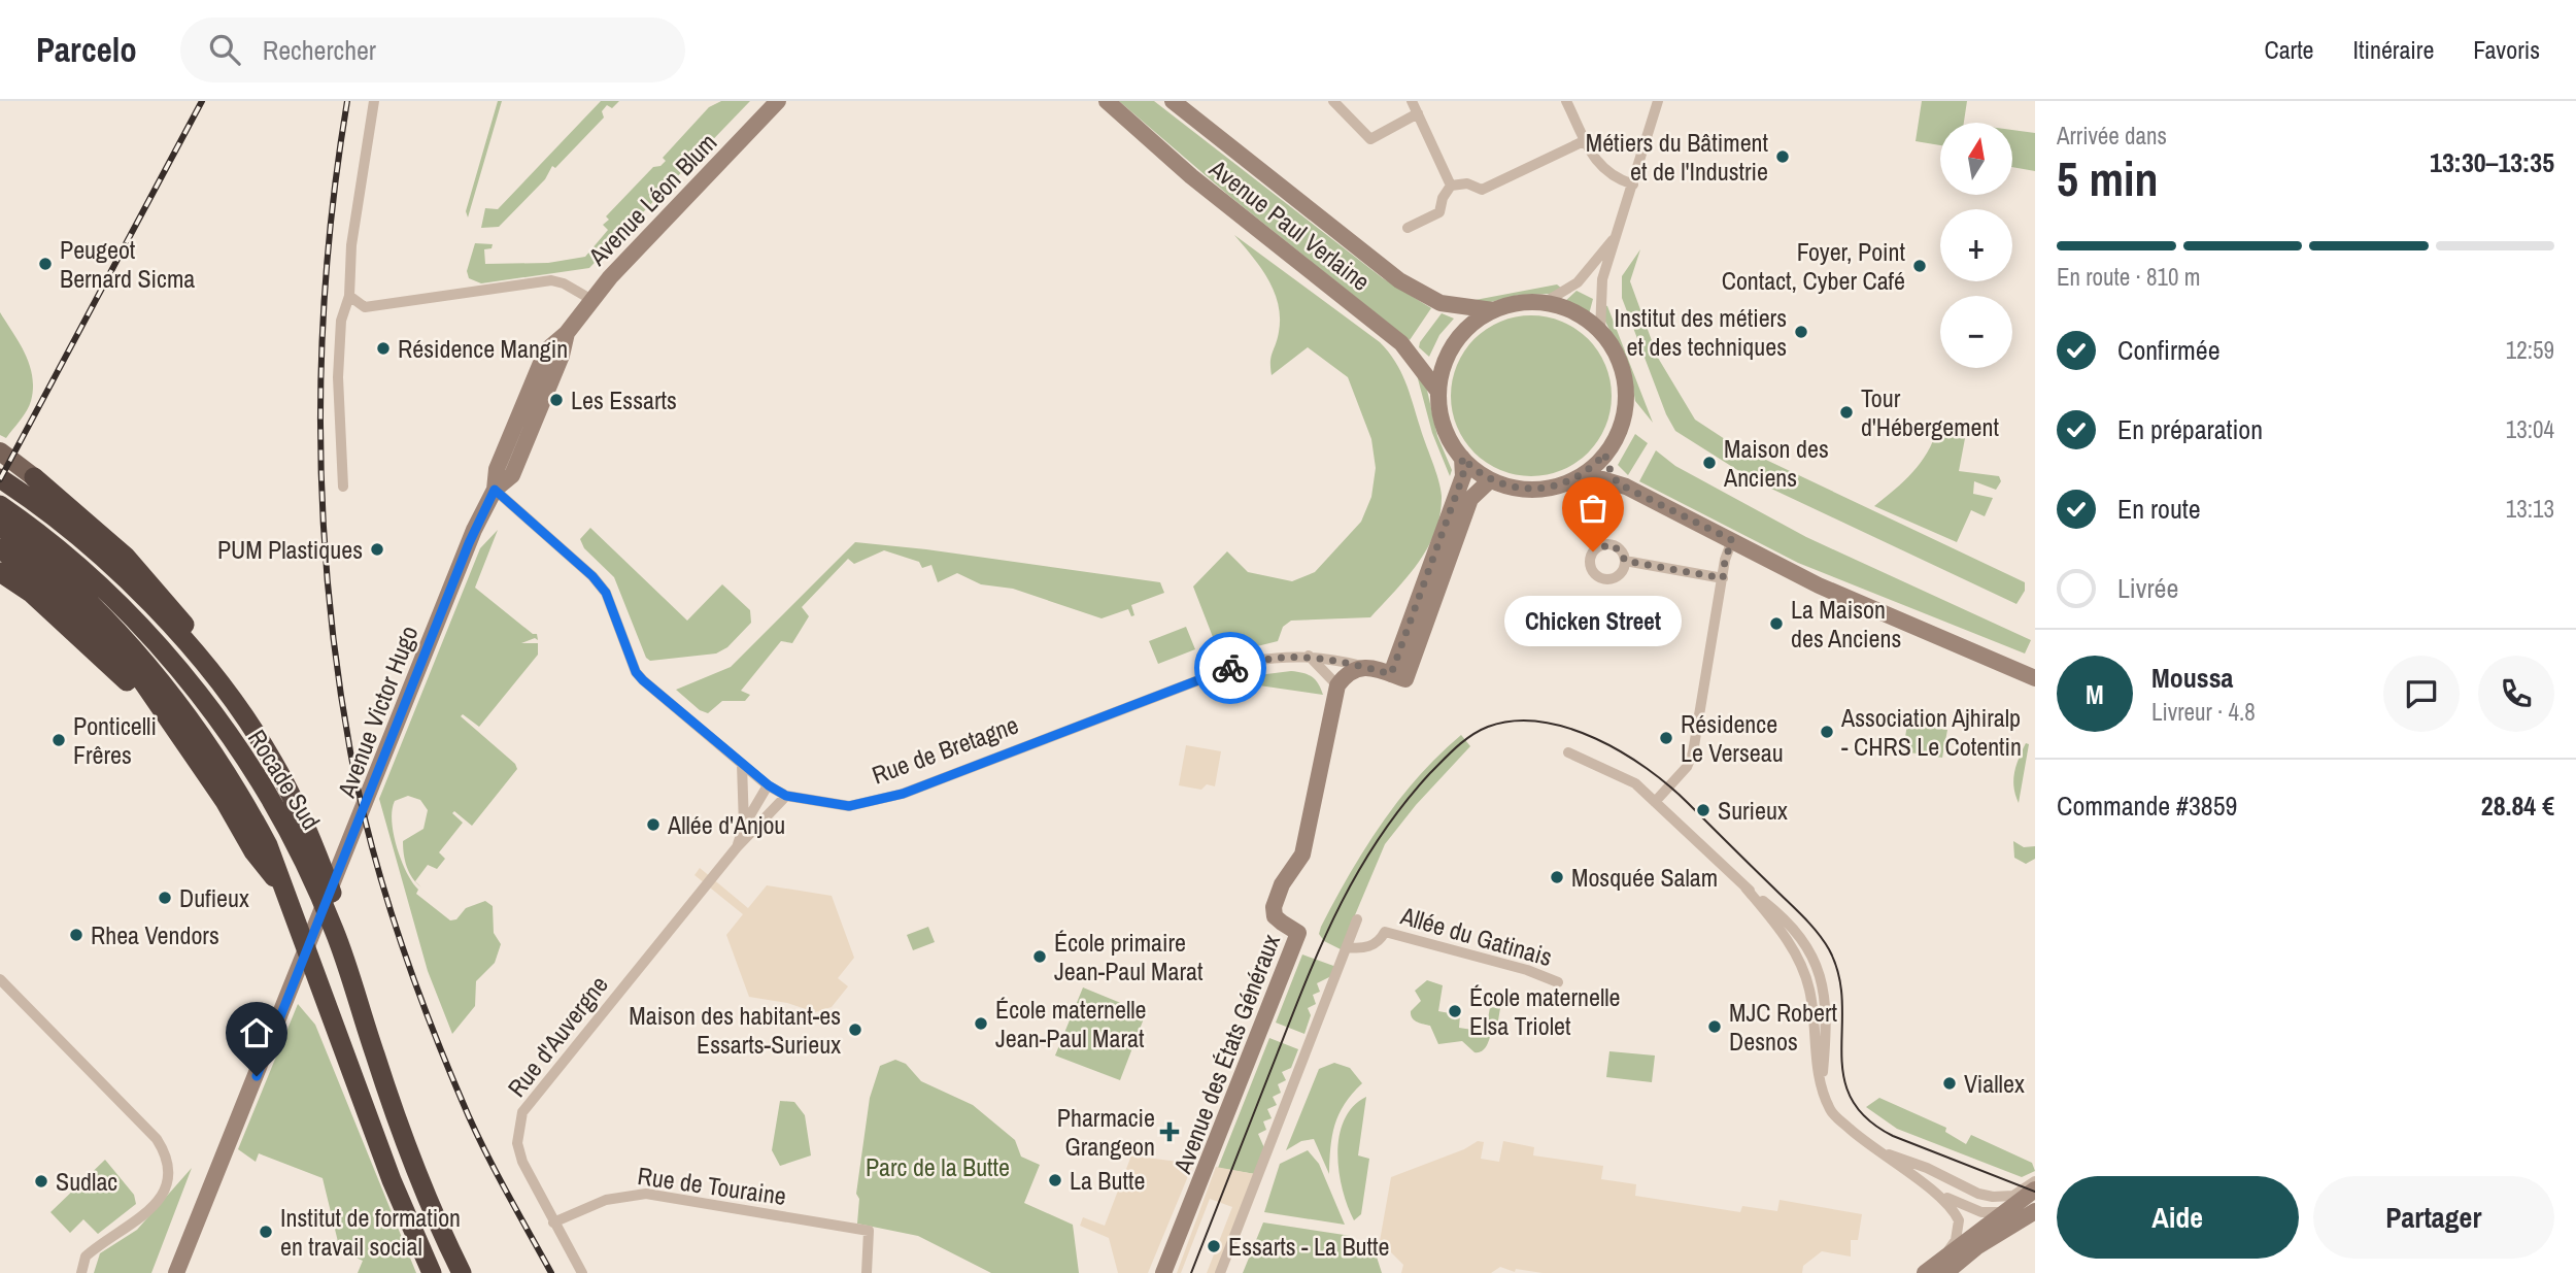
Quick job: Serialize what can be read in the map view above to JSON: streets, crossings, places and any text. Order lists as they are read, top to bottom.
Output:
{
  "streets": {
    "highway": ["Rocade Sud"],
    "main road": [
      "Avenue Léon Blum",
      "Avenue Paul Verlaine",
      "Avenue Victor Hugo",
      "Rue de Bretagne",
      "Avenue des États Généraux"
    ],
    "street": ["Allée du Gatinais", "Rue d'Auvergne", "Rue de Touraine"]
  },
  "crossings": [
    ["Avenue Léon Blum", "Avenue Victor Hugo"],
    ["Avenue Léon Blum", "Rue de Bretagne"],
    ["Avenue Victor Hugo", "Rue de Bretagne"],
    ["Rue de Bretagne", "Rue d'Auvergne"],
    ["Rue d'Auvergne", "Rue de Touraine"]
  ],
  "parks": ["Parc de la Butte"],
  "places": {
    "other": [
      "Métiers du Bâtiment et de l'Industrie",
      "Peugeot Bernard Sicma",
      "Foyer, Point Contact, Cyber Café",
      "Institut des métiers et des techniques",
      "Résidence Mangin",
      "Les Essarts",
      "Tour d'Hébergement",
      "Maison des Anciens",
      "PUM Plastiques",
      "Chicken Street",
      "La Maison des Anciens",
      "Association Ajhiralp - CHRS Le Cotentin",
      "Résidence Le Verseau",
      "Ponticelli Frêres",
      "Surieux",
      "Allée d'Anjou",
      "Mosquée Salam",
      "Dufieux",
      "Rhea Vendors",
      "École primaire Jean-Paul Marat",
      "École maternelle Elsa Triolet",
      "École maternelle Jean-Paul Marat",
      "MJC Robert Desnos",
      "Maison des habitant-es Essarts-Surieux",
      "Viallex",
      "La Butte",
      "Sudlac",
      "Institut de formation en travail social",
      "Essarts - La Butte"
    ],
    "health": ["Pharmacie Grangeon"]
  },
  "north": "top",
  "page": {
    "header": "Parcelo",
    "search": "Rechercher",
    "nav": ["Carte", "Itinéraire", "Favoris"],
    "heading": ["5 min", "Arrivée dans", "13:30–13:35"],
    "panel": [
      "Moussa",
      "Livreur · 4.8",
      "Commande #3859",
      "28.84 €"
    ],
    "map_buttons": ["+", "−"],
    "bar": "En route · 810 m",
    "list": [
      ["Confirmée", "12:59"],
      ["En préparation", "13:04"],
      ["En route", "13:13"],
      "Livrée"
    ],
    "bubble": "Chicken Street",
    "round": "M",
    "buttons": ["Aide", "Partager"]
  }
}
